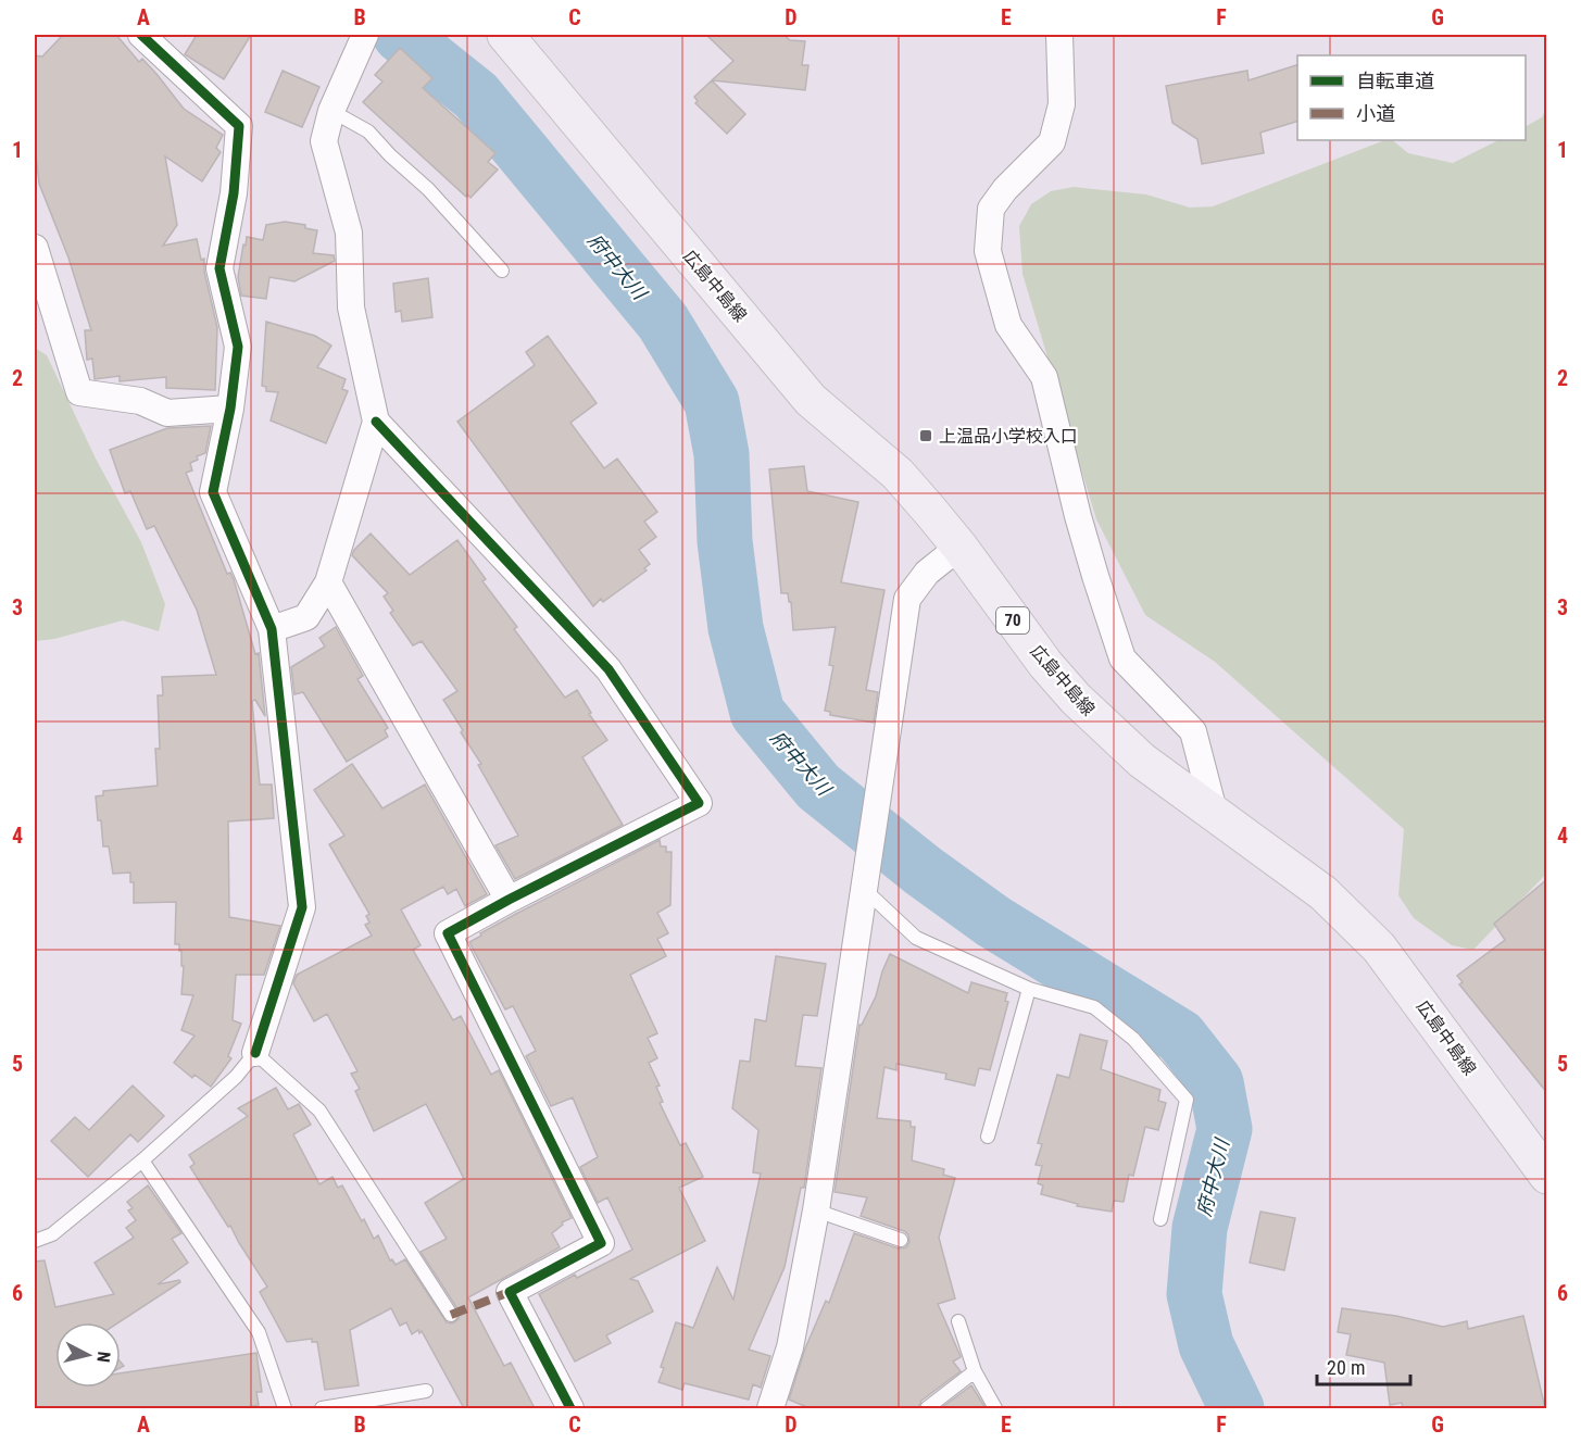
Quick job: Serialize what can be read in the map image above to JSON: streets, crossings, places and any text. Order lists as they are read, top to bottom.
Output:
{
  "streets": {
    "main road": ["広島中島線", "70"]
  },
  "water": ["府中大川"],
  "places": {
    "transit": ["上温品小学校入口"]
  },
  "legend": ["自転車道", "小道"],
  "scale_bar": "20 m",
  "north": "right",
  "grid": {
    "columns": [
      "A",
      "B",
      "C",
      "D",
      "E",
      "F",
      "G"
    ],
    "rows": [
      "1",
      "2",
      "3",
      "4",
      "5",
      "6"
    ]
  }
}
